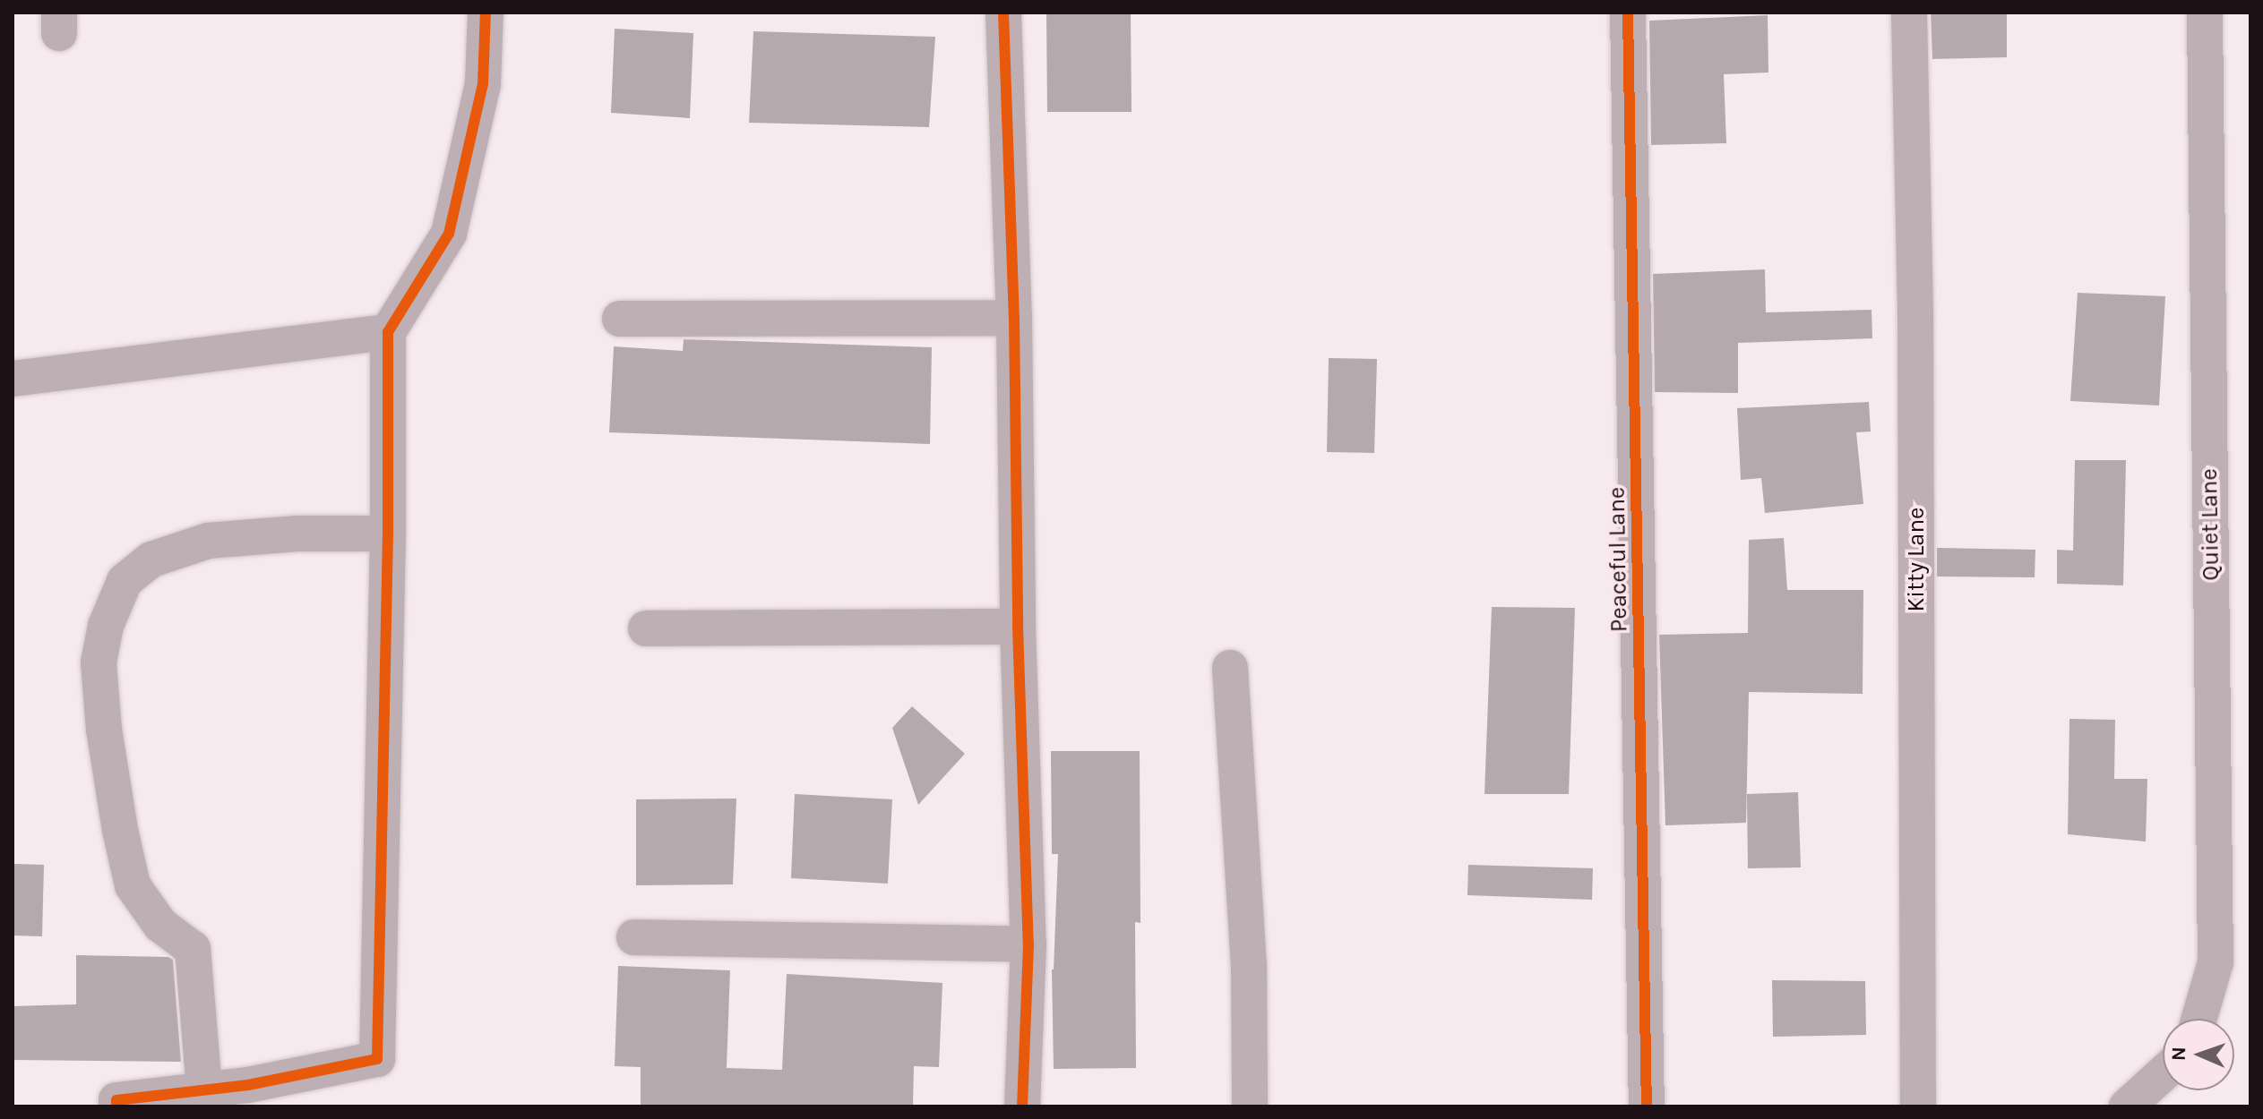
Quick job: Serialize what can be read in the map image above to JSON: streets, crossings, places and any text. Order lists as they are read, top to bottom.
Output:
{
  "streets": {
    "street": ["Quiet Lane", "Peaceful Lane", "Kitty Lane"]
  },
  "north": "left"
}
